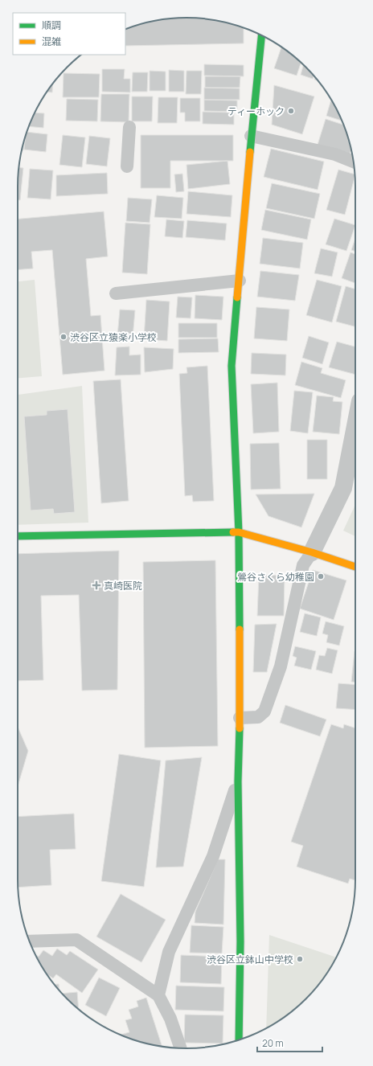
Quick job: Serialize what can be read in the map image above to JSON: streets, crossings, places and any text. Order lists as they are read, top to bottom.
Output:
{
  "places": {
    "other": [
      "ティーホック",
      "渋谷区立猿楽小学校",
      "鶯谷さくら幼稚園",
      "渋谷区立鉢山中学校"
    ],
    "health": ["真崎医院"]
  },
  "legend": ["順調", "混雑"],
  "scale_bar": "20 m"
}
